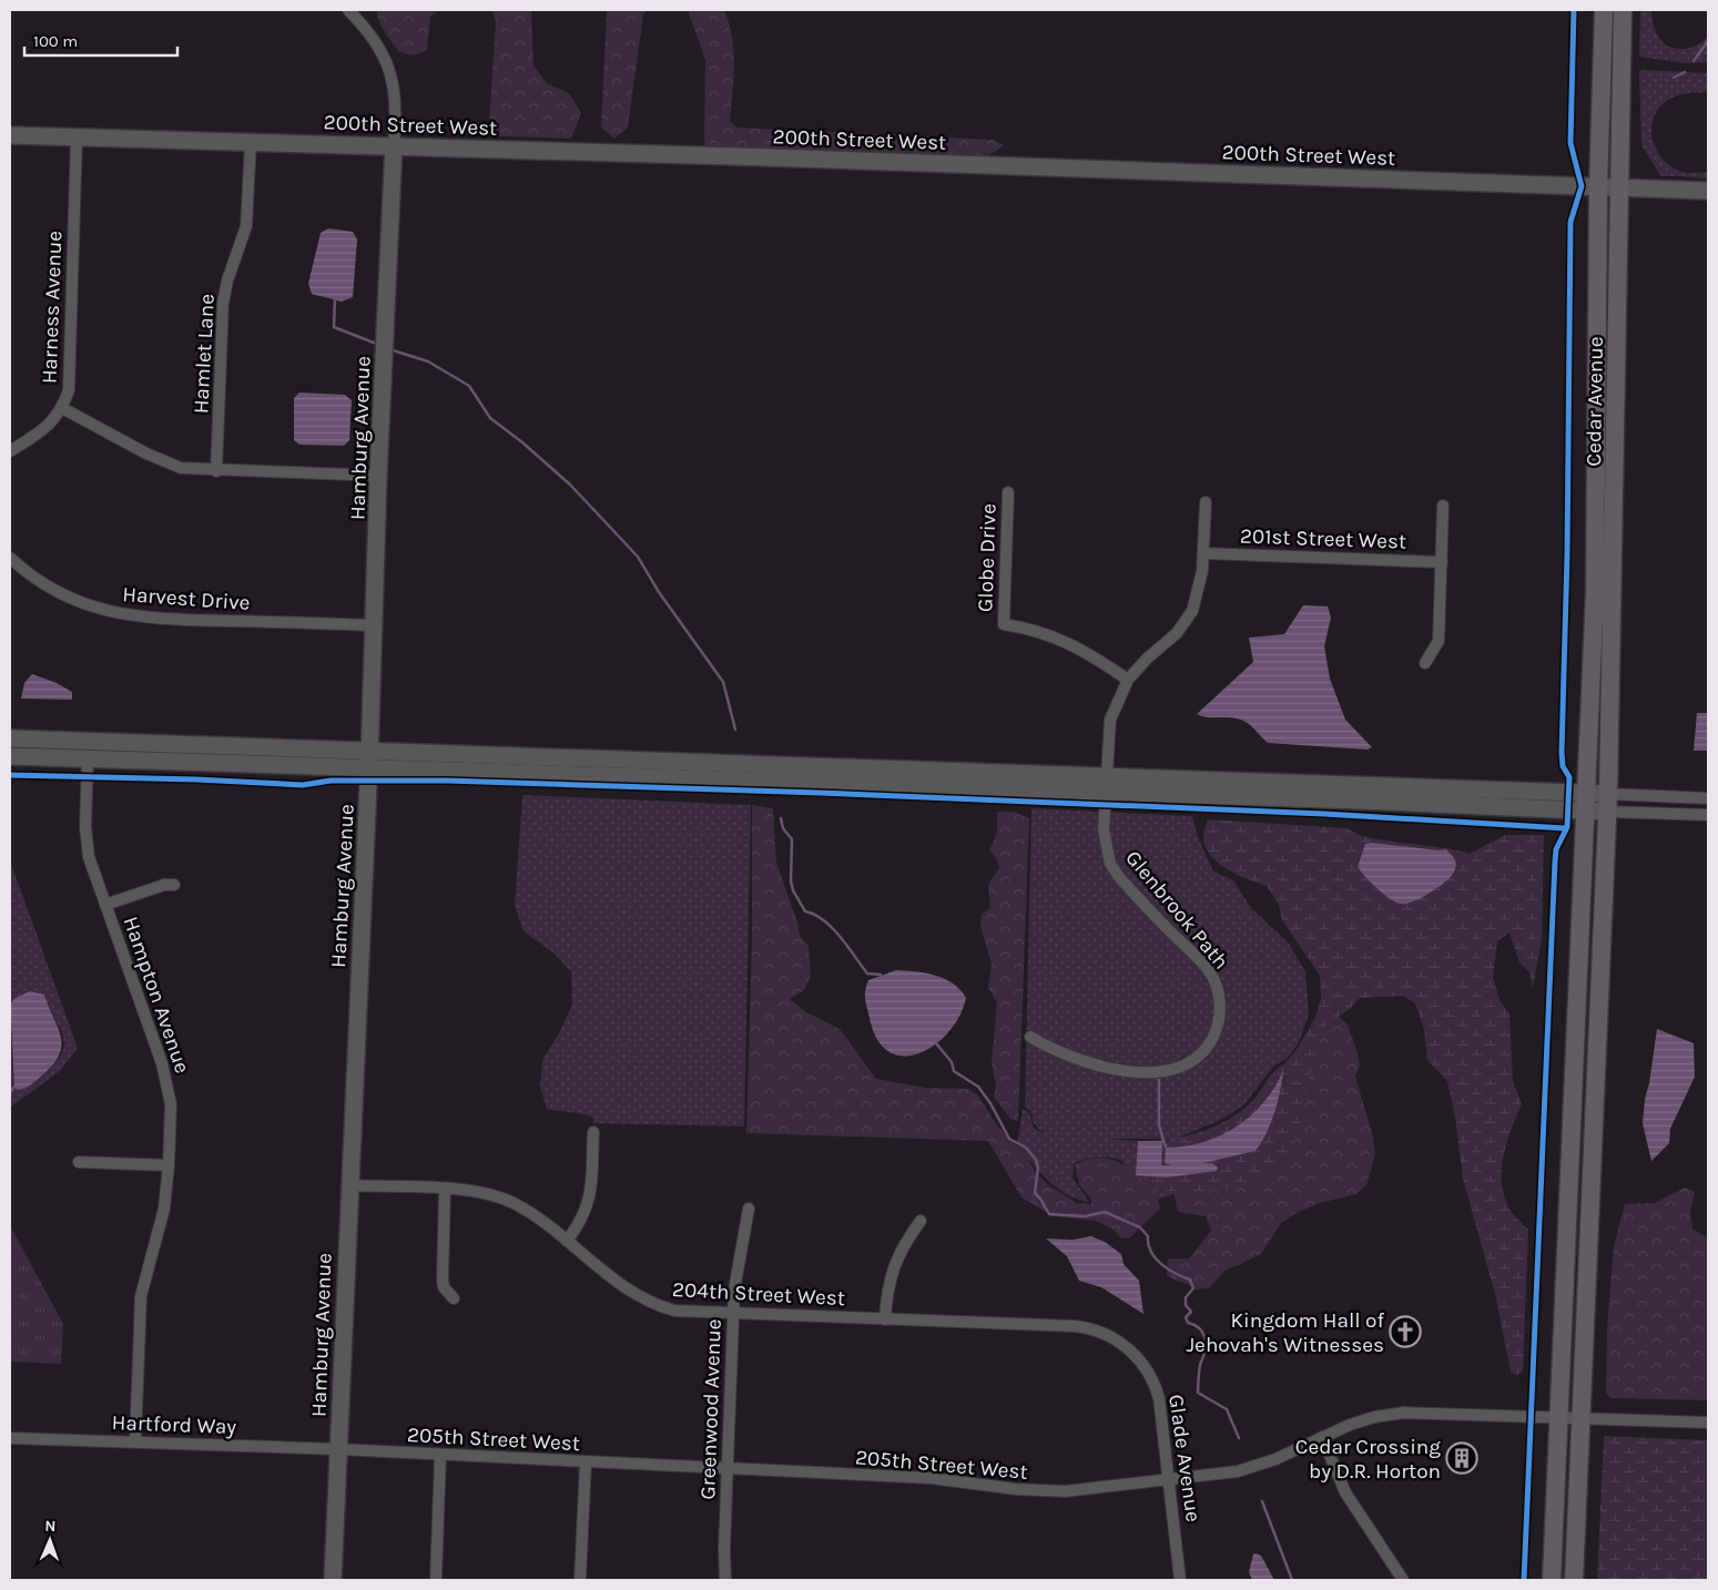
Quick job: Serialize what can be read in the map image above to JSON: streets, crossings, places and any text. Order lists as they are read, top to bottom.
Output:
{
  "streets": {
    "main road": ["200th Street West", "Cedar Avenue", "Hamburg Avenue"],
    "street": [
      "Harness Avenue",
      "Hamlet Lane",
      "201st Street West",
      "Globe Drive",
      "Harvest Drive",
      "Glenbrook Path",
      "Hampton Avenue",
      "204th Street West",
      "Greenwood Avenue",
      "Hartford Way",
      "205th Street West",
      "Glade Avenue"
    ]
  },
  "crossings": [
    ["200th Street West", "Harness Avenue"],
    ["200th Street West", "Hamlet Lane"],
    ["200th Street West", "Cedar Avenue"],
    ["200th Street West", "Hamburg Avenue"],
    ["Cedar Avenue", "205th Street West"],
    ["Hamburg Avenue", "Harvest Drive"],
    ["Hamburg Avenue", "204th Street West"],
    ["Hamburg Avenue", "Hartford Way"],
    ["Hamburg Avenue", "205th Street West"],
    ["201st Street West", "Glenbrook Path"],
    ["Globe Drive", "Glenbrook Path"],
    ["Hampton Avenue", "Hartford Way"],
    ["204th Street West", "Greenwood Avenue"],
    ["204th Street West", "Glade Avenue"],
    ["Greenwood Avenue", "205th Street West"],
    ["Hartford Way", "205th Street West"],
    ["205th Street West", "Glade Avenue"]
  ],
  "places": {
    "church": ["Kingdom Hall of Jehovah's Witnesses"],
    "building": ["Cedar Crossing by D.R. Horton"]
  },
  "scale_bar": "100 m",
  "north": "top"
}
